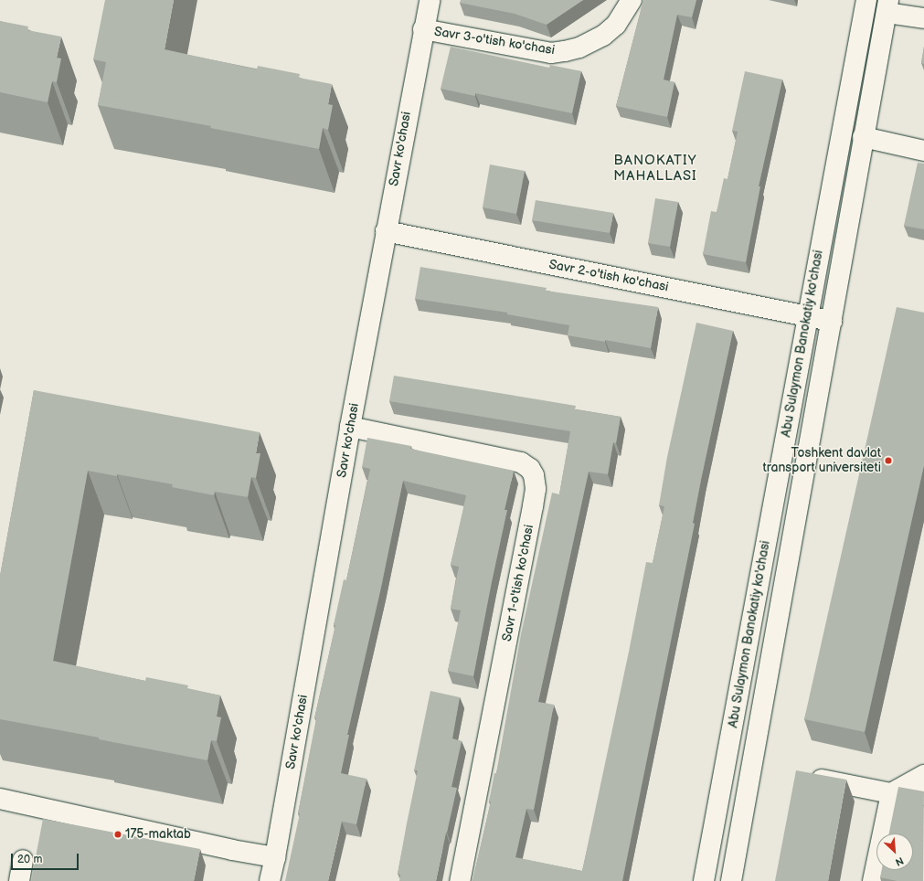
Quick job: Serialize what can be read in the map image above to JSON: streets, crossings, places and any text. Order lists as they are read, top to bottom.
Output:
{
  "streets": {
    "street": [
      "Savr 3-o'tish ko'chasi",
      "Savr ko'chasi",
      "Savr 2-o'tish ko'chasi",
      "Abu Sulaymon Banokatiy ko'chasi",
      "Savr 1-o'tish ko'chasi"
    ]
  },
  "crossings": [
    ["Savr 3-o'tish ko'chasi", "Savr ko'chasi"],
    ["Savr ko'chasi", "Savr 2-o'tish ko'chasi"],
    ["Savr ko'chasi", "Savr 1-o'tish ko'chasi"],
    ["Savr 2-o'tish ko'chasi", "Abu Sulaymon Banokatiy ko'chasi"]
  ],
  "districts": ["BANOKATIY MAHALLASI"],
  "places": ["Toshkent davlat transport universiteti", "175-maktab"],
  "scale_bar": "20 m",
  "north": "bottom right"
}
